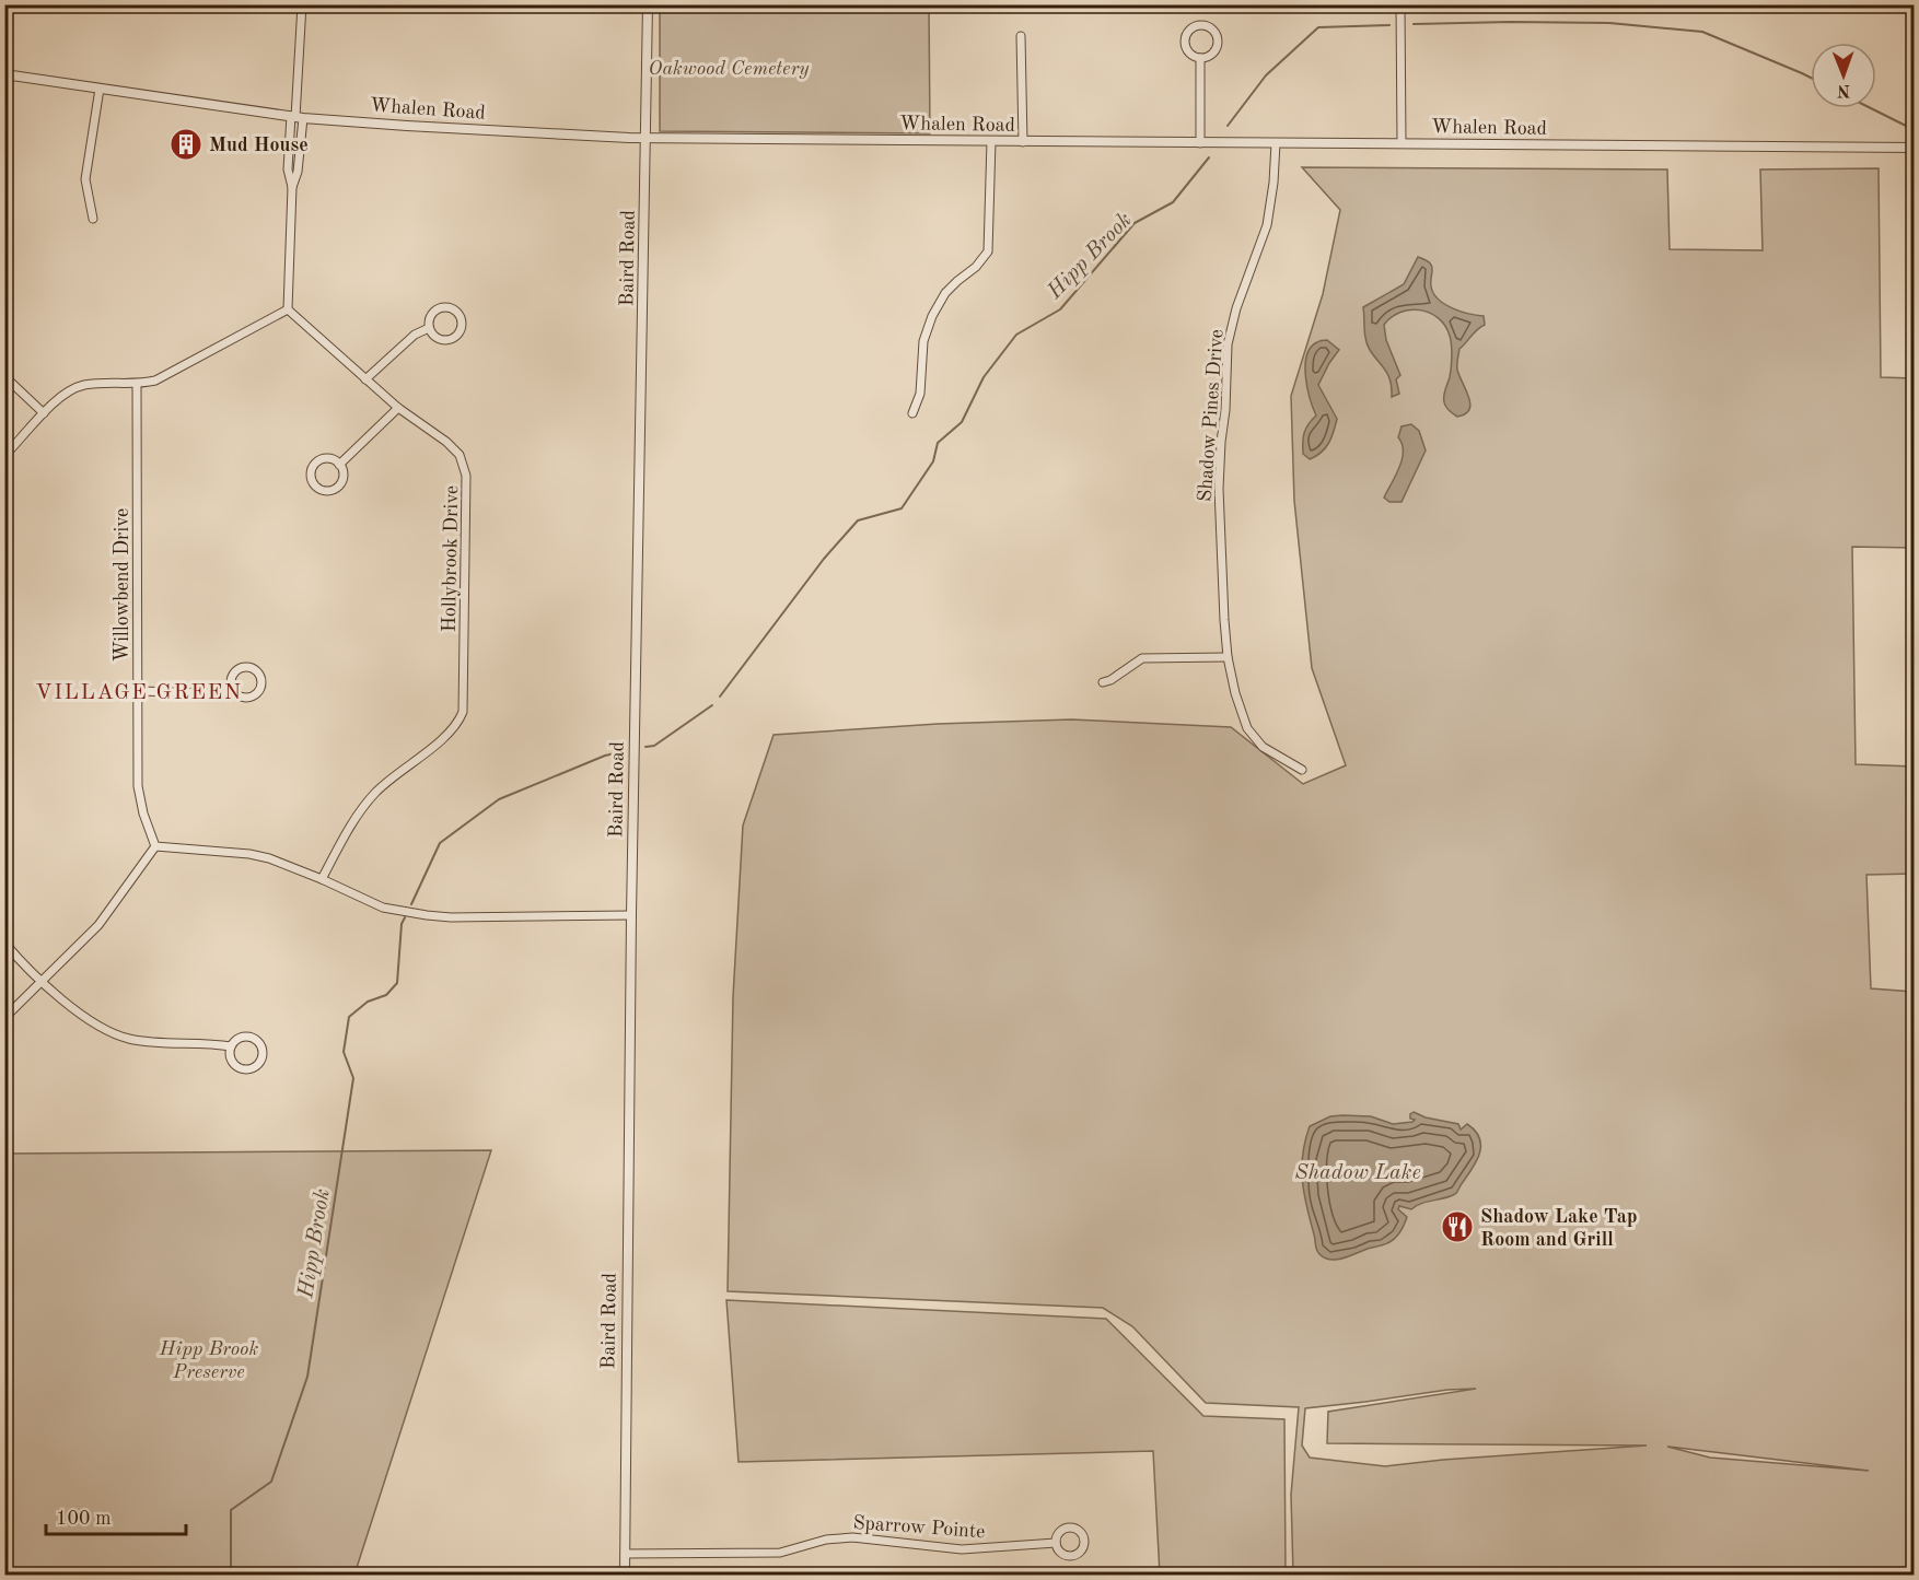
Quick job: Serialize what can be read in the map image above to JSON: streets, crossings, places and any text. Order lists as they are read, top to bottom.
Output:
{
  "streets": {
    "street": [
      "Whalen Road",
      "Baird Road",
      "Shadow Pines Drive",
      "Hollybrook Drive",
      "Willowbend Drive",
      "Sparrow Pointe"
    ]
  },
  "crossings": [
    ["Whalen Road", "Baird Road"],
    ["Whalen Road", "Shadow Pines Drive"],
    ["Baird Road", "Sparrow Pointe"]
  ],
  "districts": ["VILLAGE GREEN"],
  "water": ["Hipp Brook", "Shadow Lake"],
  "parks": ["Oakwood Cemetery", "Hipp Brook Preserve"],
  "places": {
    "building": ["Mud House"],
    "restaurant": ["Shadow Lake Tap Room and Grill"]
  },
  "scale_bar": "100 m",
  "north": "bottom"
}
